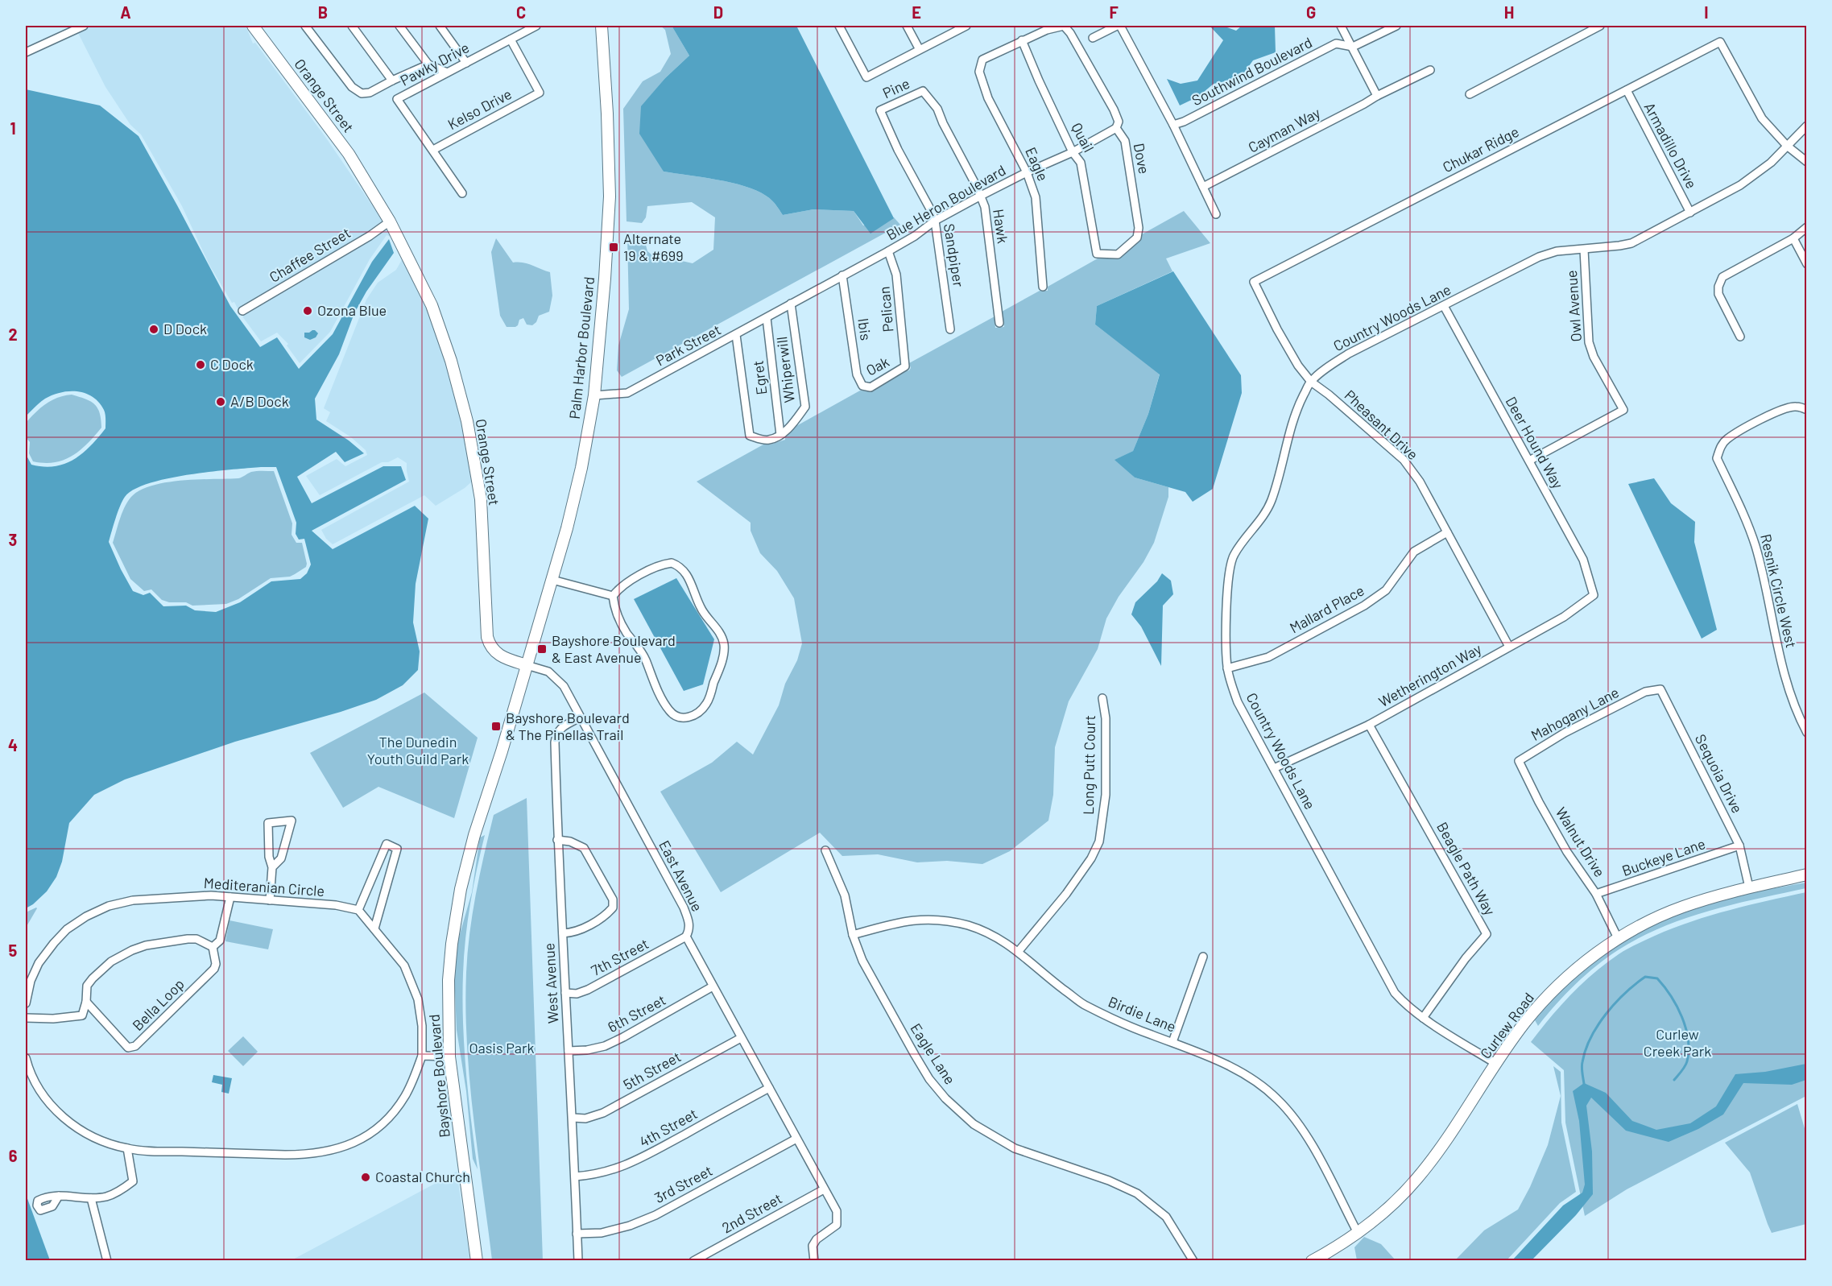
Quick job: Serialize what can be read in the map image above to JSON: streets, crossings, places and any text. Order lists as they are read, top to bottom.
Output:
{
  "streets": {
    "main road": [
      "Orange Street",
      "Palm Harbor Boulevard",
      "Curlew Road",
      "Bayshore Boulevard"
    ],
    "street": [
      "Pawky Drive",
      "Southwind Boulevard",
      "Pine",
      "Kelso Drive",
      "Cayman Way",
      "Quail",
      "Armadillo Drive",
      "Chukar Ridge",
      "Dove",
      "Eagle",
      "Blue Heron Boulevard",
      "Hawk",
      "Chaffee Street",
      "Sandpiper",
      "Owl Avenue",
      "Pelican",
      "Country Woods Lane",
      "Ibis",
      "Park Street",
      "Oak",
      "Whiperwill",
      "Egret",
      "Pheasant Drive",
      "Deer Hound Way",
      "Resnik Circle West",
      "Mallard Place",
      "Wetherington Way",
      "Mahogany Lane",
      "Long Putt Court",
      "Sequoia Drive",
      "Walnut Drive",
      "Buckeye Lane",
      "Beagle Path Way",
      "East Avenue",
      "Mediteranian Circle",
      "7th Street",
      "West Avenue",
      "Bella Loop",
      "6th Street",
      "Birdie Lane",
      "Eagle Lane",
      "5th Street",
      "4th Street",
      "3rd Street",
      "2nd Street"
    ]
  },
  "crossings": [
    ["Pawky Drive", "Kelso Drive"],
    ["Pine", "Hawk"],
    ["Pine", "Sandpiper"],
    ["Orange Street", "Chaffee Street"],
    ["Orange Street", "Palm Harbor Boulevard"],
    ["Orange Street", "East Avenue"],
    ["Orange Street", "Bayshore Boulevard"],
    ["Quail", "Dove"],
    ["Quail", "Eagle"],
    ["Quail", "Blue Heron Boulevard"],
    ["Armadillo Drive", "Chukar Ridge"],
    ["Armadillo Drive", "Country Woods Lane"],
    ["Chukar Ridge", "Country Woods Lane"],
    ["Chukar Ridge", "Pheasant Drive"],
    ["Dove", "Blue Heron Boulevard"],
    ["Eagle", "Blue Heron Boulevard"],
    ["Blue Heron Boulevard", "Hawk"],
    ["Blue Heron Boulevard", "Sandpiper"],
    ["Blue Heron Boulevard", "Pelican"],
    ["Blue Heron Boulevard", "Ibis"],
    ["Blue Heron Boulevard", "Park Street"],
    ["Blue Heron Boulevard", "Whiperwill"],
    ["Owl Avenue", "Country Woods Lane"],
    ["Owl Avenue", "Deer Hound Way"],
    ["Pelican", "Oak"],
    ["Country Woods Lane", "Pheasant Drive"],
    ["Country Woods Lane", "Deer Hound Way"],
    ["Country Woods Lane", "Mallard Place"],
    ["Country Woods Lane", "Wetherington Way"],
    ["Country Woods Lane", "Beagle Path Way"],
    ["Country Woods Lane", "Curlew Road"],
    ["Ibis", "Oak"],
    ["Park Street", "Palm Harbor Boulevard"],
    ["Park Street", "Whiperwill"],
    ["Park Street", "Egret"],
    ["Palm Harbor Boulevard", "East Avenue"],
    ["Palm Harbor Boulevard", "Bayshore Boulevard"],
    ["Whiperwill", "Egret"],
    ["Pheasant Drive", "Mallard Place"],
    ["Pheasant Drive", "Wetherington Way"],
    ["Deer Hound Way", "Wetherington Way"],
    ["Wetherington Way", "Beagle Path Way"],
    ["Mahogany Lane", "Sequoia Drive"],
    ["Mahogany Lane", "Walnut Drive"],
    ["Long Putt Court", "Birdie Lane"],
    ["Sequoia Drive", "Buckeye Lane"],
    ["Sequoia Drive", "Curlew Road"],
    ["Walnut Drive", "Buckeye Lane"],
    ["Walnut Drive", "Curlew Road"],
    ["East Avenue", "7th Street"],
    ["East Avenue", "West Avenue"],
    ["East Avenue", "6th Street"],
    ["East Avenue", "5th Street"],
    ["East Avenue", "Bayshore Boulevard"],
    ["East Avenue", "4th Street"],
    ["East Avenue", "3rd Street"],
    ["East Avenue", "2nd Street"],
    ["Mediteranian Circle", "Bella Loop"],
    ["7th Street", "West Avenue"],
    ["West Avenue", "6th Street"],
    ["West Avenue", "5th Street"],
    ["West Avenue", "4th Street"],
    ["West Avenue", "3rd Street"],
    ["Birdie Lane", "Curlew Road"],
    ["Birdie Lane", "Eagle Lane"]
  ],
  "parks": ["The Dunedin Youth Guild Park", "Curlew Creek Park", "Oasis Park"],
  "places": {
    "transit": ["Alternate 19 & #699", "Bayshore Boulevard & East Avenue", "Bayshore Boulevard & The Pinellas Trail"],
    "other": [
      "Ozona Blue",
      "D Dock",
      "C Dock",
      "A/B Dock",
      "Coastal Church"
    ]
  },
  "grid": {
    "columns": [
      "A",
      "B",
      "C",
      "D",
      "E",
      "F",
      "G",
      "H",
      "I"
    ],
    "rows": [
      "1",
      "2",
      "3",
      "4",
      "5",
      "6"
    ]
  }
}
